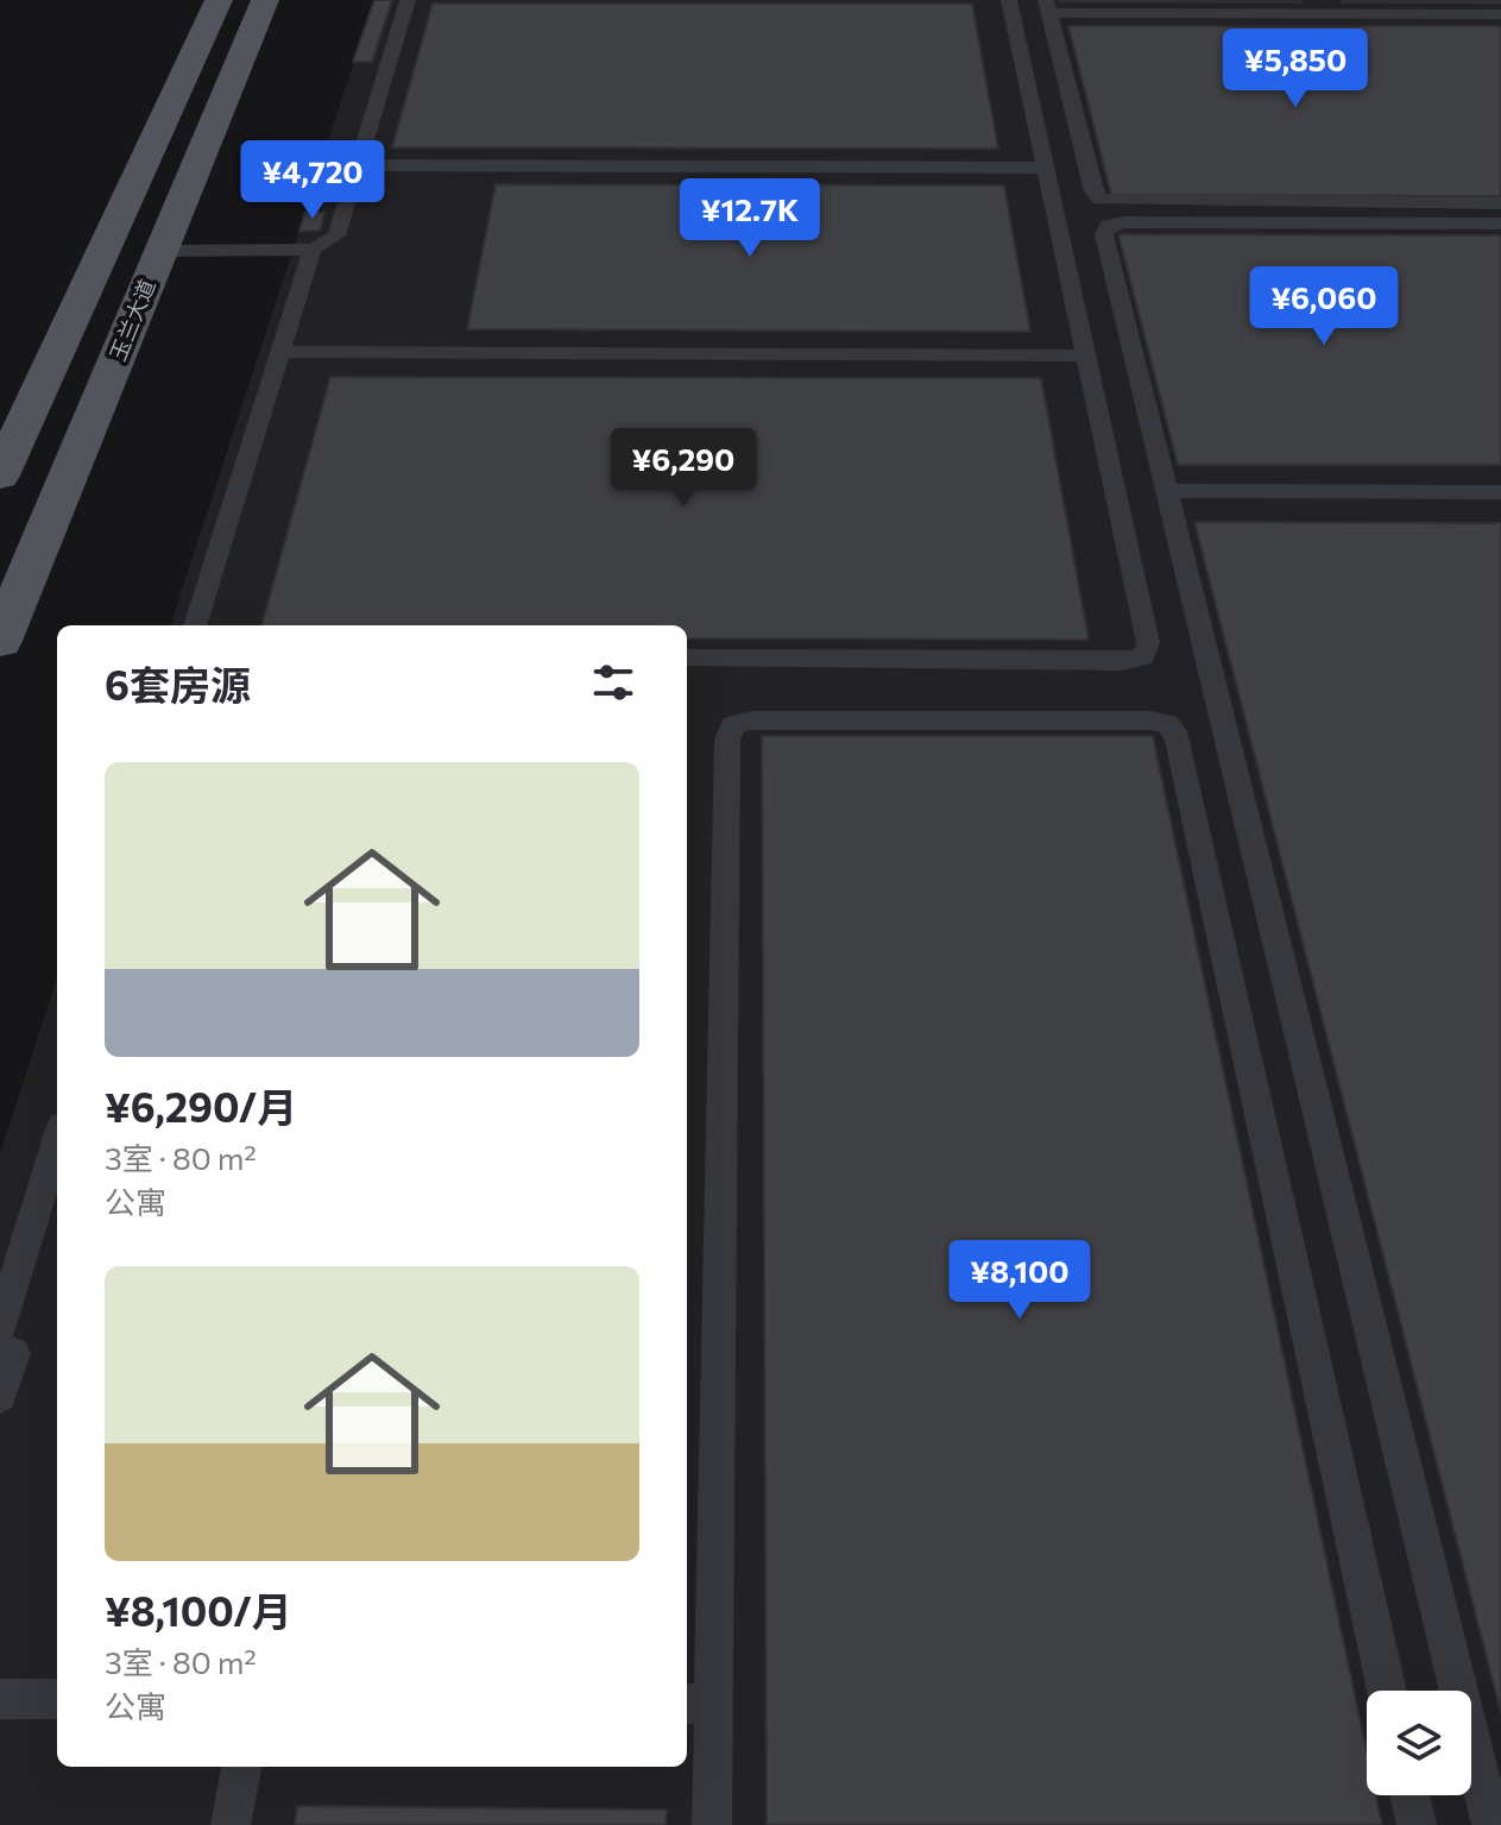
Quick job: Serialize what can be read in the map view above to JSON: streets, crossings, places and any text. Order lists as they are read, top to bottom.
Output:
{
  "streets": {
    "main road": ["玉兰大道"]
  },
  "page": {
    "price": [
      "¥5,850",
      "¥4,720",
      "¥12.7K",
      "¥6,060",
      "¥6,290",
      "¥8,100"
    ],
    "heading": "6套房源",
    "list": [
      {
        "name": "¥6,290/月",
        "note": "3室 · 80 m² · 公寓"
      },
      {
        "name": "¥8,100/月",
        "note": "3室 · 80 m² · 公寓"
      }
    ]
  }
}
